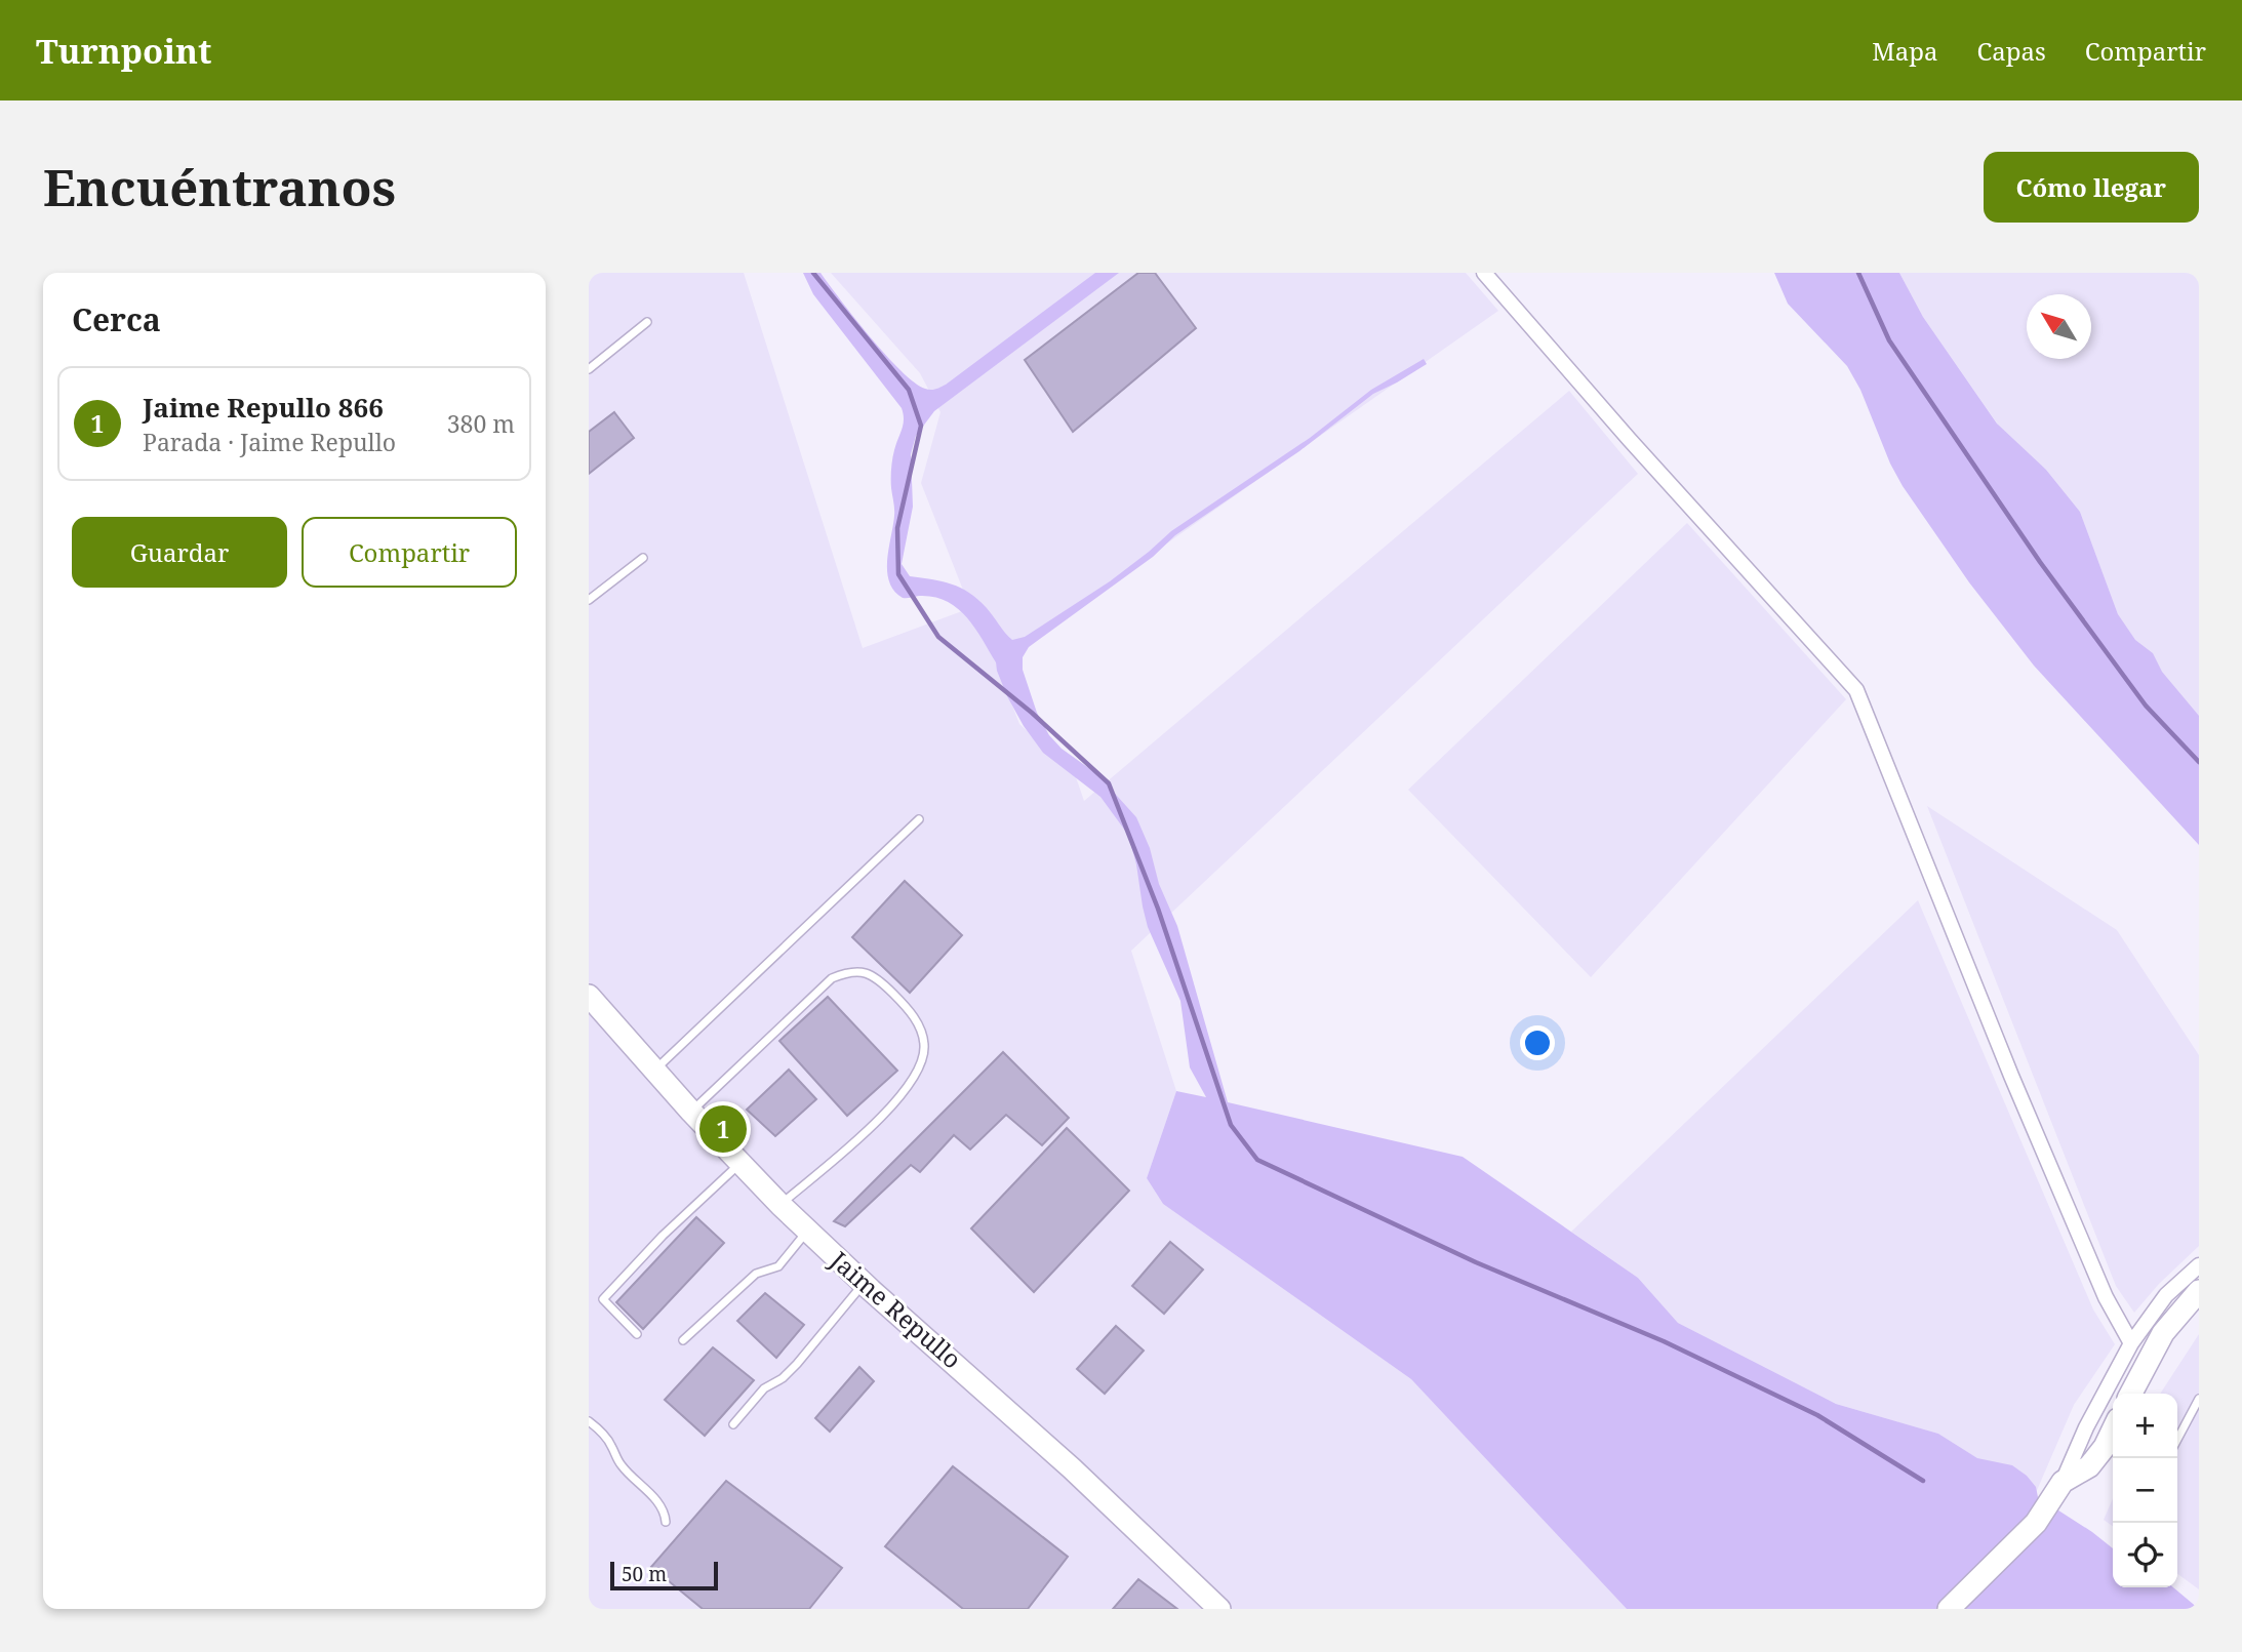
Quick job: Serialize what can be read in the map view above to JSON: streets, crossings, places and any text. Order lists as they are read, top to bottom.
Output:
{
  "streets": {
    "street": ["Jaime Repullo"]
  },
  "scale_bar": "50 m",
  "north": "top left",
  "page": {
    "header": "Turnpoint",
    "nav": ["Mapa", "Capas", "Compartir"],
    "buttons": [
      "Cómo llegar",
      ["Guardar", "Compartir"]
    ],
    "title": "Encuéntranos",
    "heading": "Cerca",
    "list": [
      {
        "mark": "1",
        "name": "Jaime Repullo 866",
        "note": "Parada · Jaime Repullo",
        "value": "380 m"
      }
    ],
    "pins": "1",
    "map_buttons": ["+", "−"],
    "scale": "50 m"
  }
}
